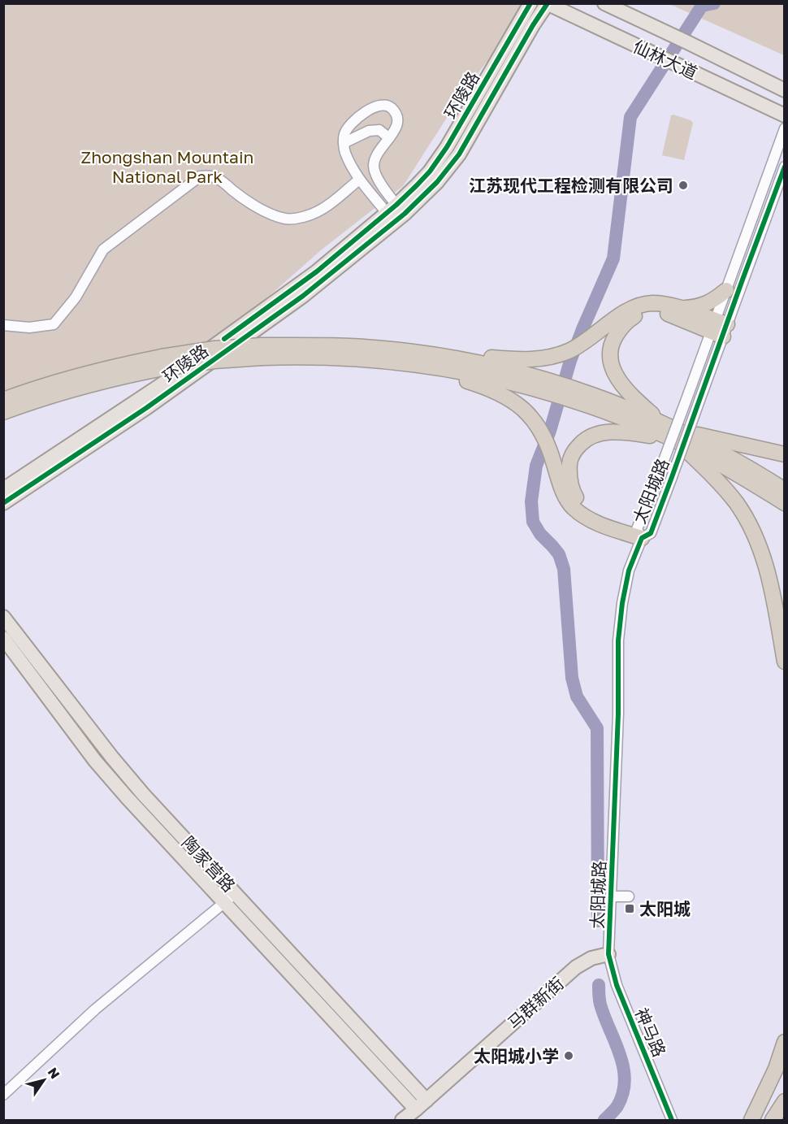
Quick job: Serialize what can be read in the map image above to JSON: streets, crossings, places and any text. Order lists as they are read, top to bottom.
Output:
{
  "streets": {
    "main road": [
      "仙林大道",
      "环陵路",
      "陶家营路",
      "马群新街"
    ],
    "street": ["太阳城路", "神马路"]
  },
  "crossings": [
    ["仙林大道", "环陵路"],
    ["太阳城路", "马群新街"],
    ["太阳城路", "神马路"],
    ["陶家营路", "马群新街"],
    ["马群新街", "神马路"]
  ],
  "parks": ["Zhongshan Mountain National Park"],
  "places": {
    "other": ["江苏现代工程检测有限公司", "太阳城小学"],
    "transit": ["太阳城"]
  },
  "north": "top right"
}
